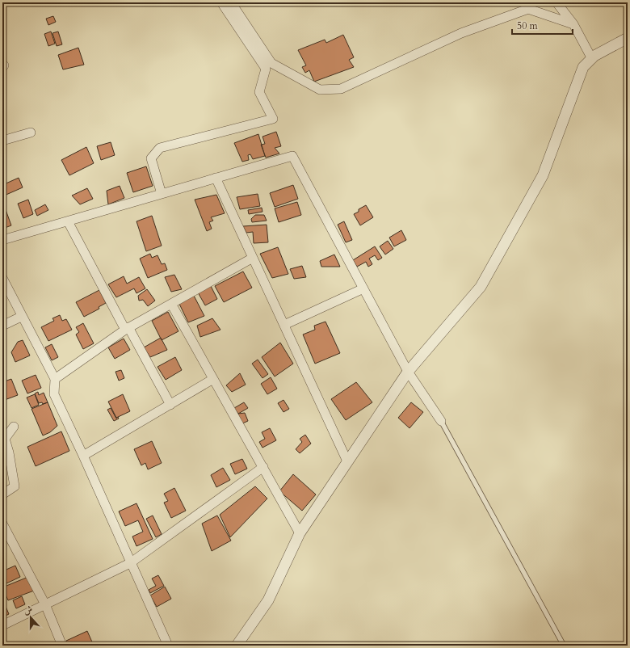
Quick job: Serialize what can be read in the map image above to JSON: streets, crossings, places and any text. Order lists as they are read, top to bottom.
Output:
{
  "scale_bar": "50 m",
  "north": "top"
}
